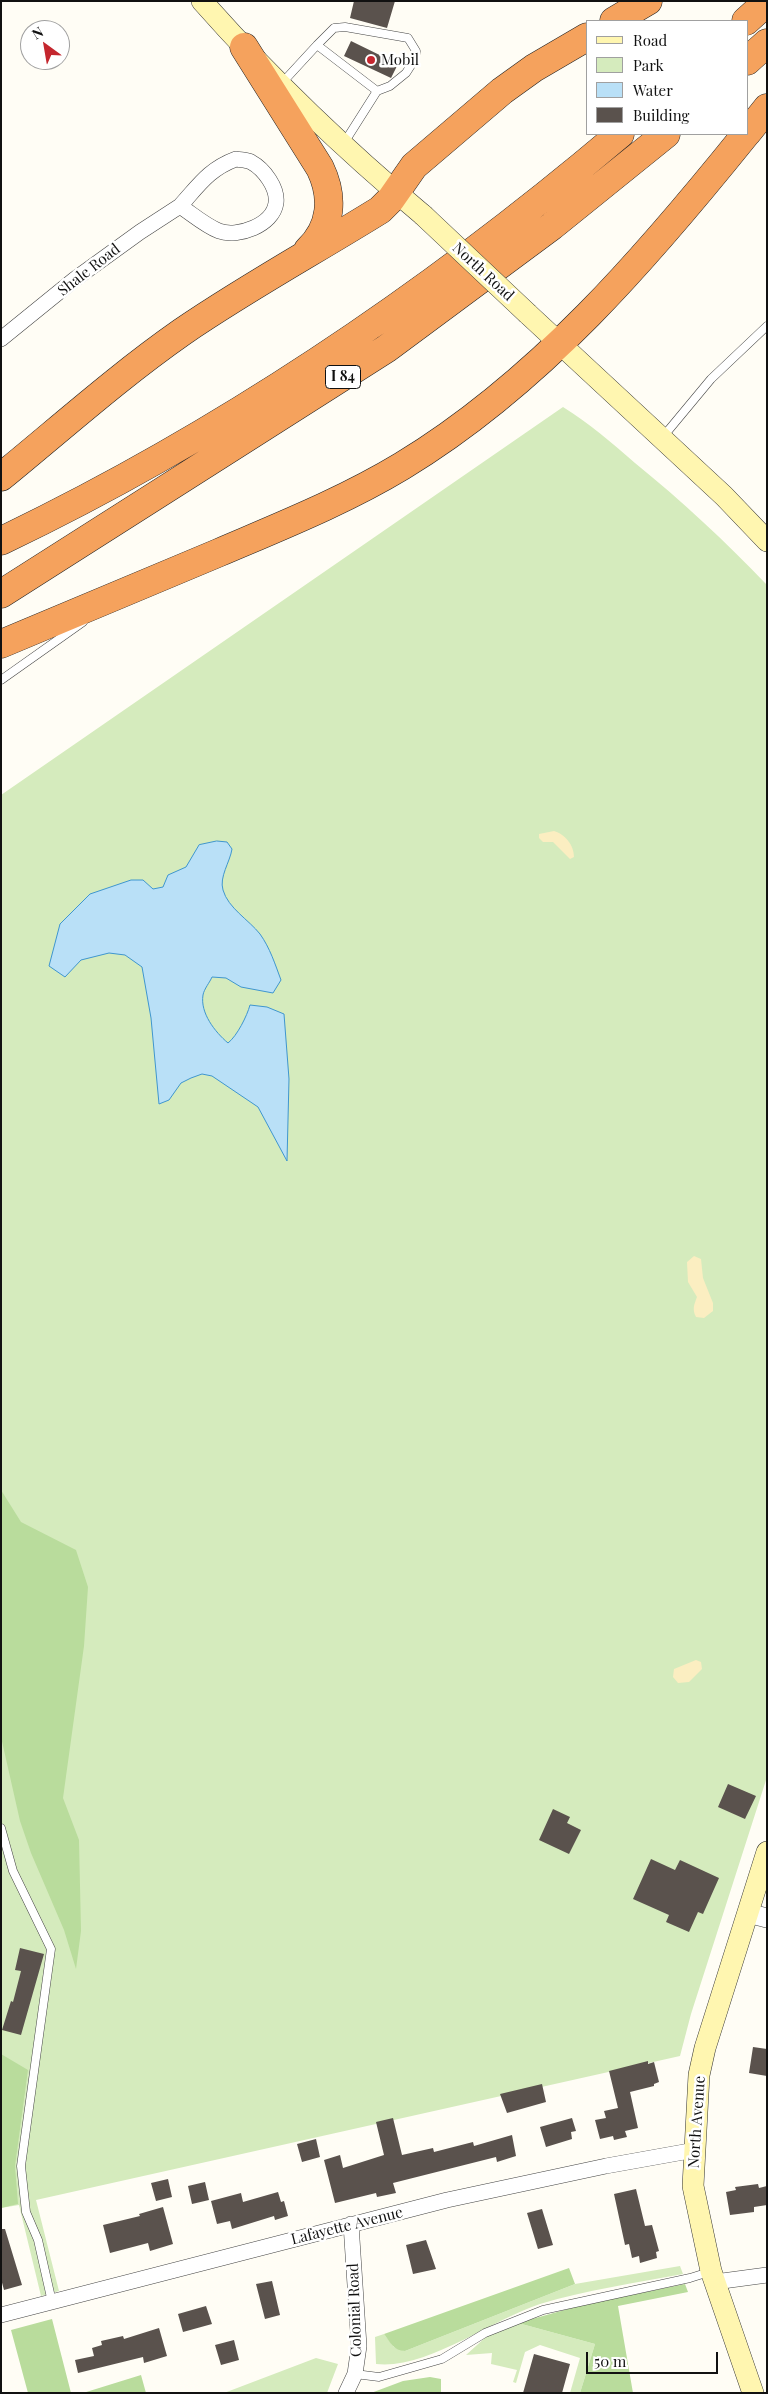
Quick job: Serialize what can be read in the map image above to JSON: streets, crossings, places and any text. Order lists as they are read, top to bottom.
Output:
{
  "streets": {
    "highway": ["I 84"],
    "main road": ["North Road", "North Avenue"],
    "street": ["Shale Road", "Lafayette Avenue", "Colonial Road"]
  },
  "crossings": [
    ["North Avenue", "Lafayette Avenue"],
    ["Lafayette Avenue", "Colonial Road"]
  ],
  "places": ["Mobil"],
  "legend": [
    "Road",
    "Park",
    "Water",
    "Building"
  ],
  "scale_bar": "50 m",
  "north": "top left"
}
